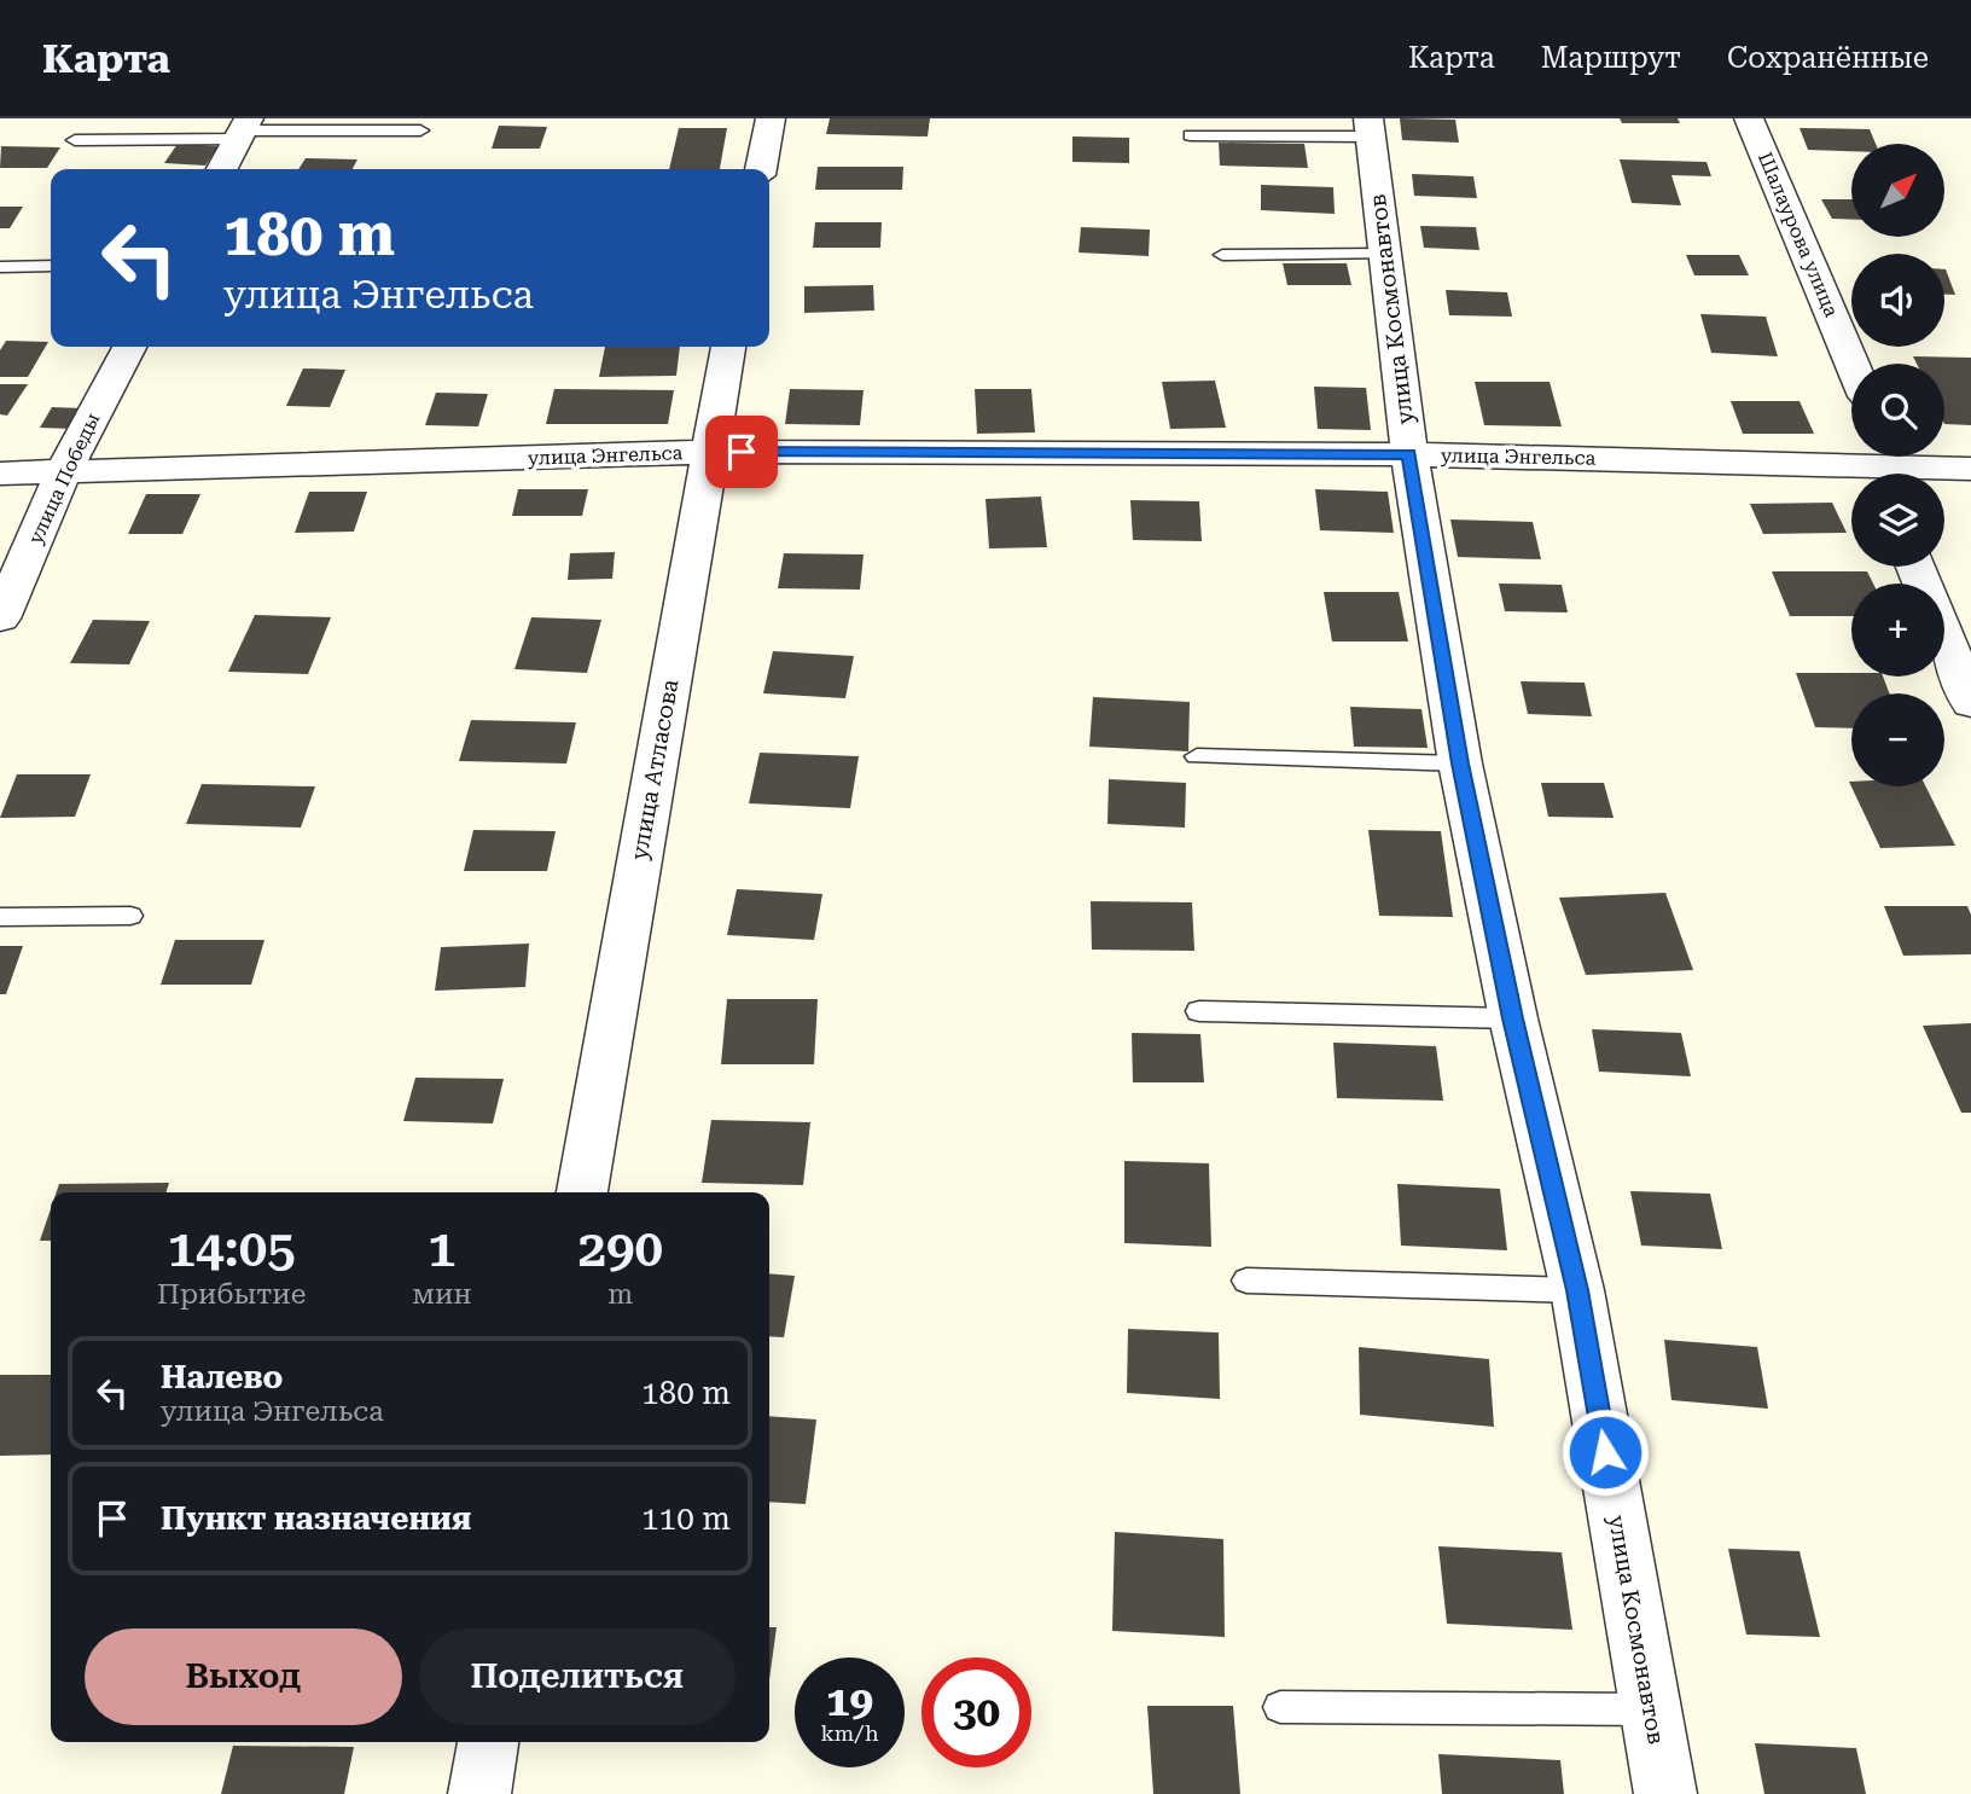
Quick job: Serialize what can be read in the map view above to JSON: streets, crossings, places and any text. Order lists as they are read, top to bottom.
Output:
{
  "streets": {
    "street": [
      "Шалаурова улица",
      "улица Космонавтов",
      "улица Энгельса",
      "улица Победы",
      "улица Атласова"
    ]
  },
  "crossings": [
    ["улица Космонавтов", "улица Энгельса"],
    ["улица Энгельса", "улица Победы"],
    ["улица Энгельса", "улица Атласова"]
  ],
  "north": "top right",
  "page": {
    "header": "Карта",
    "nav": ["Карта", "Маршрут", "Сохранённые"],
    "map_buttons": ["+", "−"],
    "turn": ["180 m", "улица Энгельса"],
    "eta": [
      "14:05",
      "Прибытие",
      "1",
      "мин",
      "290",
      "m"
    ],
    "list": [
      {
        "name": "Налево",
        "note": "улица Энгельса",
        "value": "180 m"
      },
      {
        "name": "Пункт назначения",
        "value": "110 m"
      }
    ],
    "buttons": ["Выход", "Поделиться"],
    "speed": "19 km/h",
    "limit": "30"
  }
}
